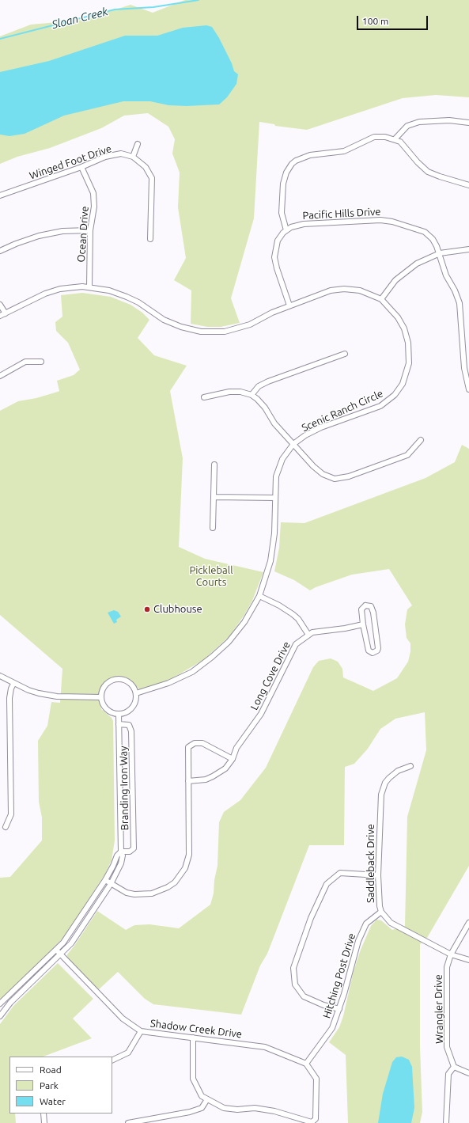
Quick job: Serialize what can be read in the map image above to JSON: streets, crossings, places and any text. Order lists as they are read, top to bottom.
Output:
{
  "streets": {
    "street": [
      "Winged Foot Drive",
      "Pacific Hills Drive",
      "Ocean Drive",
      "Scenic Ranch Circle",
      "Long Cove Drive",
      "Branding Iron Way",
      "Saddleback Drive",
      "Hitching Post Drive",
      "Wrangler Drive",
      "Shadow Creek Drive"
    ]
  },
  "crossings": [
    ["Winged Foot Drive", "Ocean Drive"],
    ["Ocean Drive", "Scenic Ranch Circle"],
    ["Saddleback Drive", "Hitching Post Drive"],
    ["Saddleback Drive", "Wrangler Drive"],
    ["Hitching Post Drive", "Shadow Creek Drive"]
  ],
  "water": ["Sloan Creek"],
  "parks": ["Pickleball Courts"],
  "places": ["Clubhouse"],
  "legend": ["Road", "Park", "Water"],
  "scale_bar": "100 m"
}
